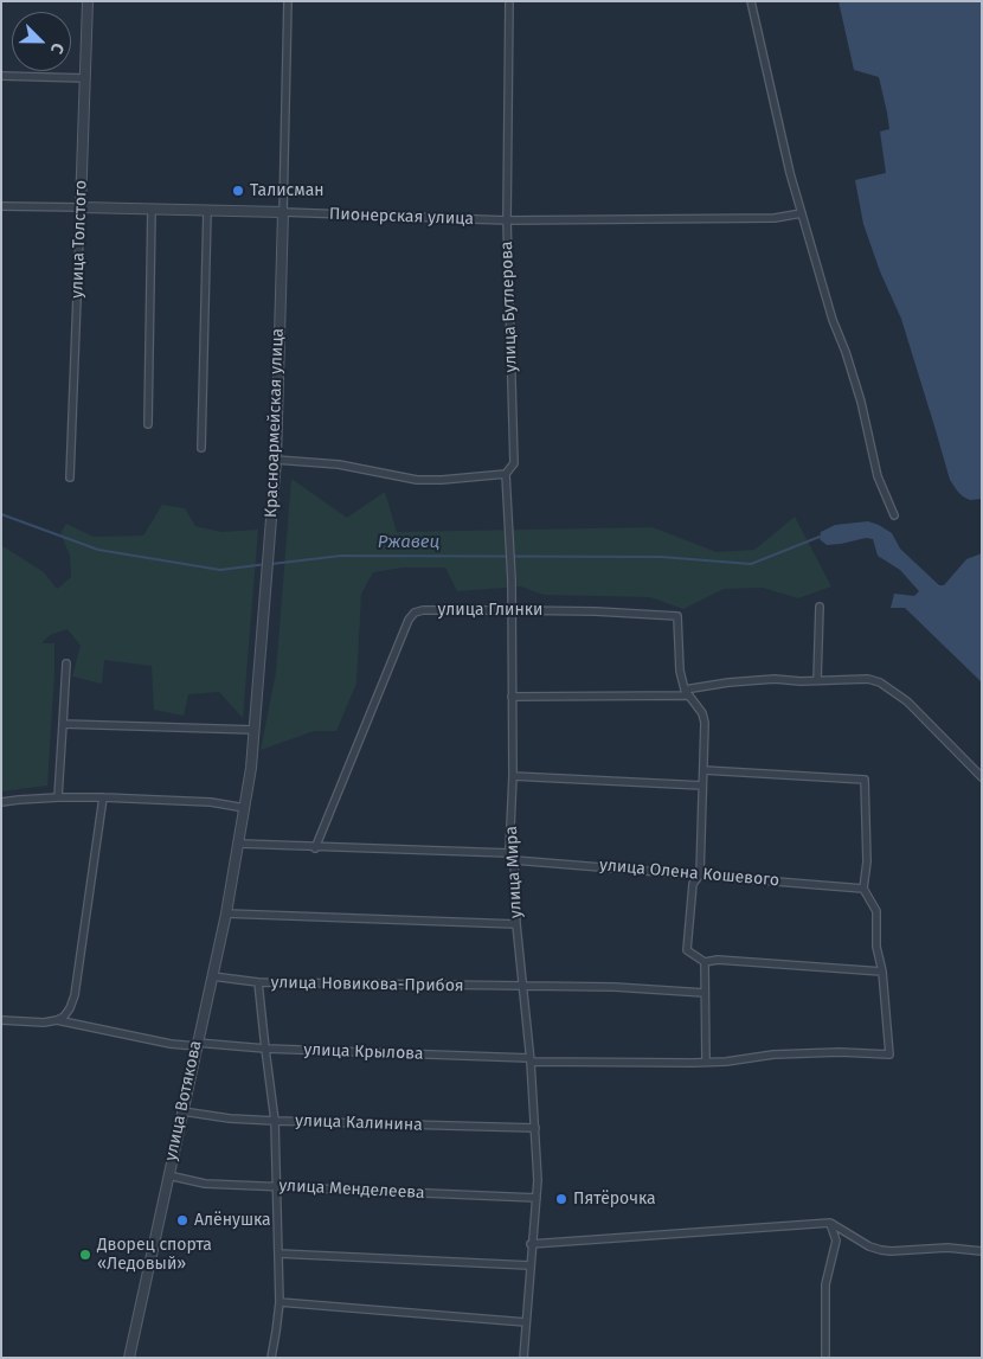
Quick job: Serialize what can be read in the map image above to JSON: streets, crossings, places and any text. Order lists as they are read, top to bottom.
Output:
{
  "streets": {
    "street": [
      "Пионерская улица",
      "улица Толстого",
      "улица Бутлерова",
      "Красноармейская улица",
      "улица Глинки",
      "улица Мира",
      "улица Олена Кошевого",
      "улица Новикова-Прибоя",
      "улица Крылова",
      "улица Вотякова",
      "улица Калинина",
      "улица Менделеева"
    ]
  },
  "crossings": [
    ["Пионерская улица", "улица Толстого"],
    ["Пионерская улица", "улица Бутлерова"],
    ["Пионерская улица", "Красноармейская улица"],
    ["улица Бутлерова", "улица Глинки"],
    ["улица Бутлерова", "улица Мира"],
    ["Красноармейская улица", "улица Олена Кошевого"],
    ["Красноармейская улица", "улица Вотякова"],
    ["улица Глинки", "улица Мира"],
    ["улица Глинки", "улица Олена Кошевого"],
    ["улица Мира", "улица Олена Кошевого"],
    ["улица Мира", "улица Новикова-Прибоя"],
    ["улица Мира", "улица Крылова"],
    ["улица Мира", "улица Калинина"],
    ["улица Мира", "улица Менделеева"],
    ["улица Олена Кошевого", "улица Вотякова"],
    ["улица Новикова-Прибоя", "улица Вотякова"],
    ["улица Крылова", "улица Вотякова"],
    ["улица Вотякова", "улица Калинина"],
    ["улица Вотякова", "улица Менделеева"]
  ],
  "water": ["Ржавец"],
  "places": [
    "Талисман",
    "Пятёрочка",
    "Алёнушка",
    "Дворец спорта «Ледовый»"
  ],
  "north": "bottom right"
}
